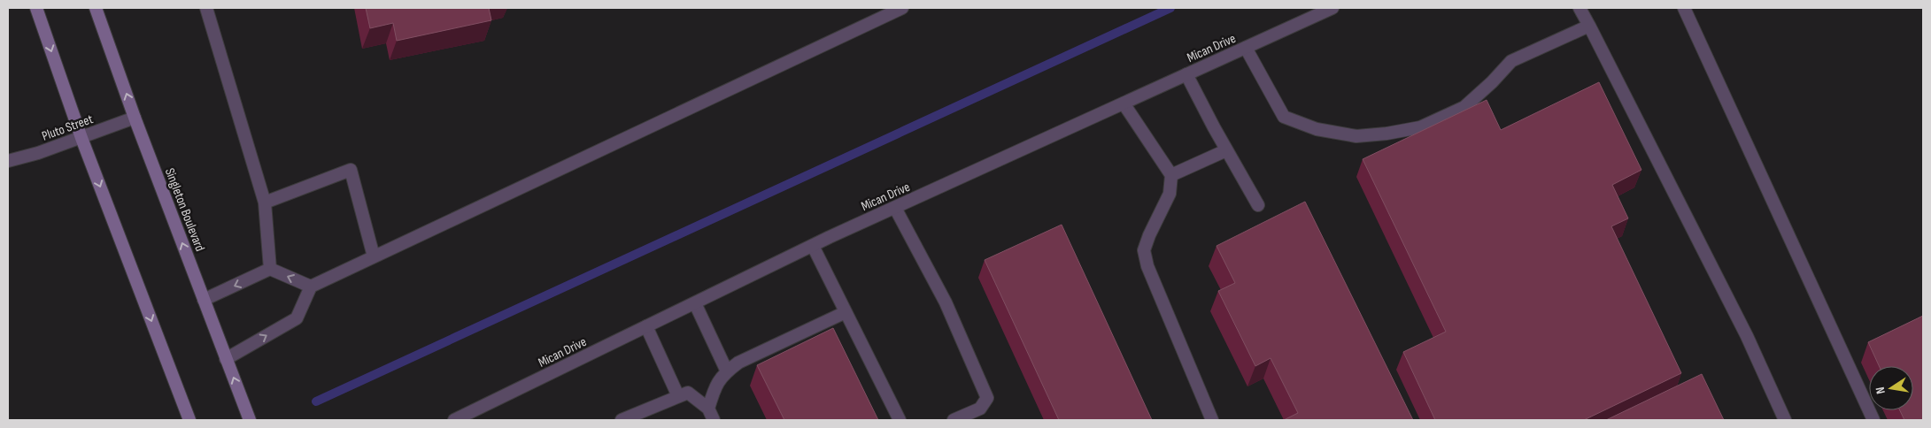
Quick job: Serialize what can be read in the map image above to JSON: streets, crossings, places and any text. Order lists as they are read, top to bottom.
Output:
{
  "streets": {
    "main road": ["Singleton Boulevard"],
    "street": ["Mican Drive", "Pluto Street"]
  },
  "crossings": [
    ["Pluto Street", "Singleton Boulevard"]
  ],
  "north": "left"
}
